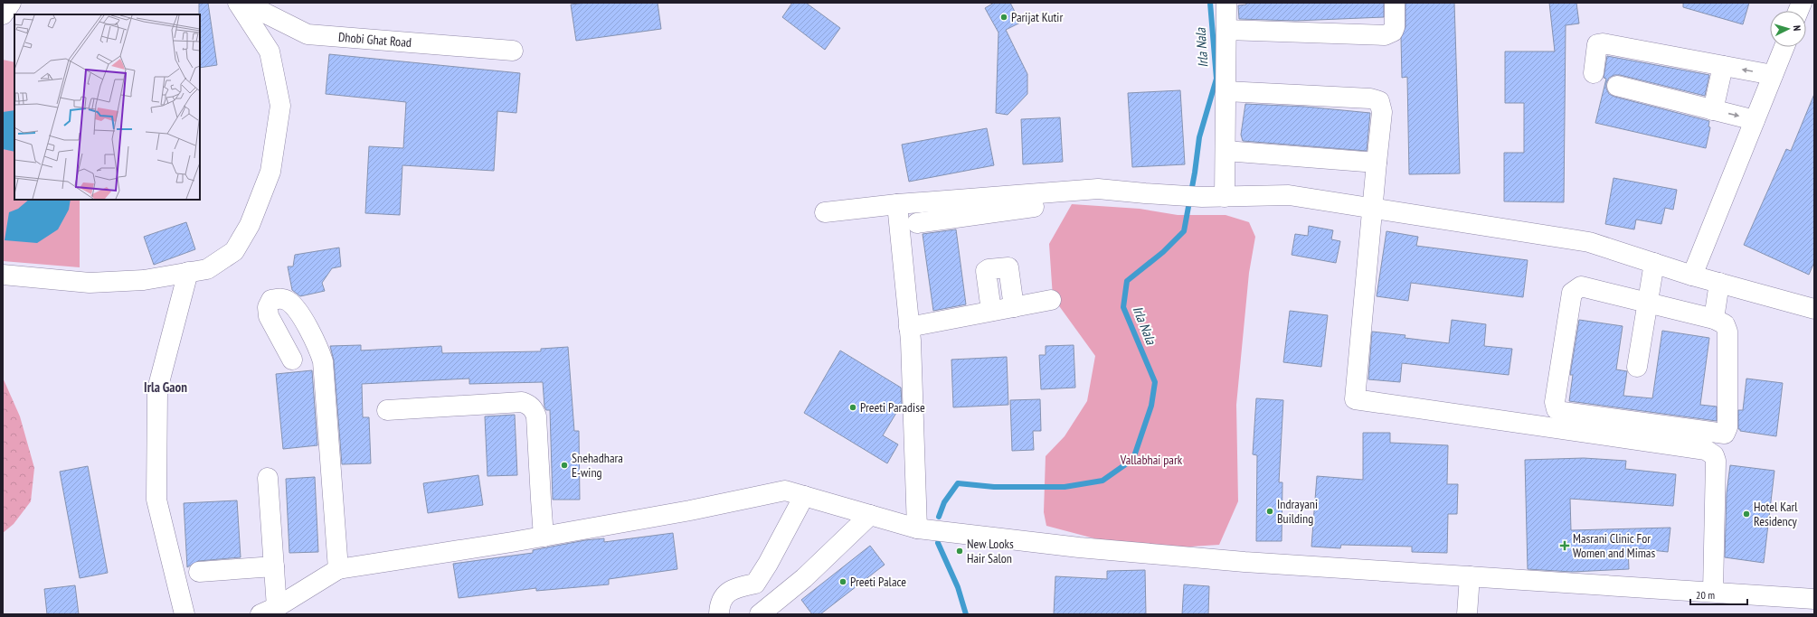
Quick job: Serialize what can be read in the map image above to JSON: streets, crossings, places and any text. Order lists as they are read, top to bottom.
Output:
{
  "streets": {
    "street": ["Dhobi Ghat Road"]
  },
  "districts": ["Irla Gaon"],
  "water": ["Irla Nala"],
  "parks": ["Vallabhai park"],
  "places": {
    "other": [
      "Parijat Kutir",
      "Preeti Paradise",
      "Snehadhara E-wing",
      "Indrayani Building",
      "Hotel Karl Residency",
      "New Looks Hair Salon",
      "Preeti Palace"
    ],
    "health": ["Masrani Clinic For Women and Mimas"]
  },
  "scale_bar": "20 m",
  "north": "right"
}
